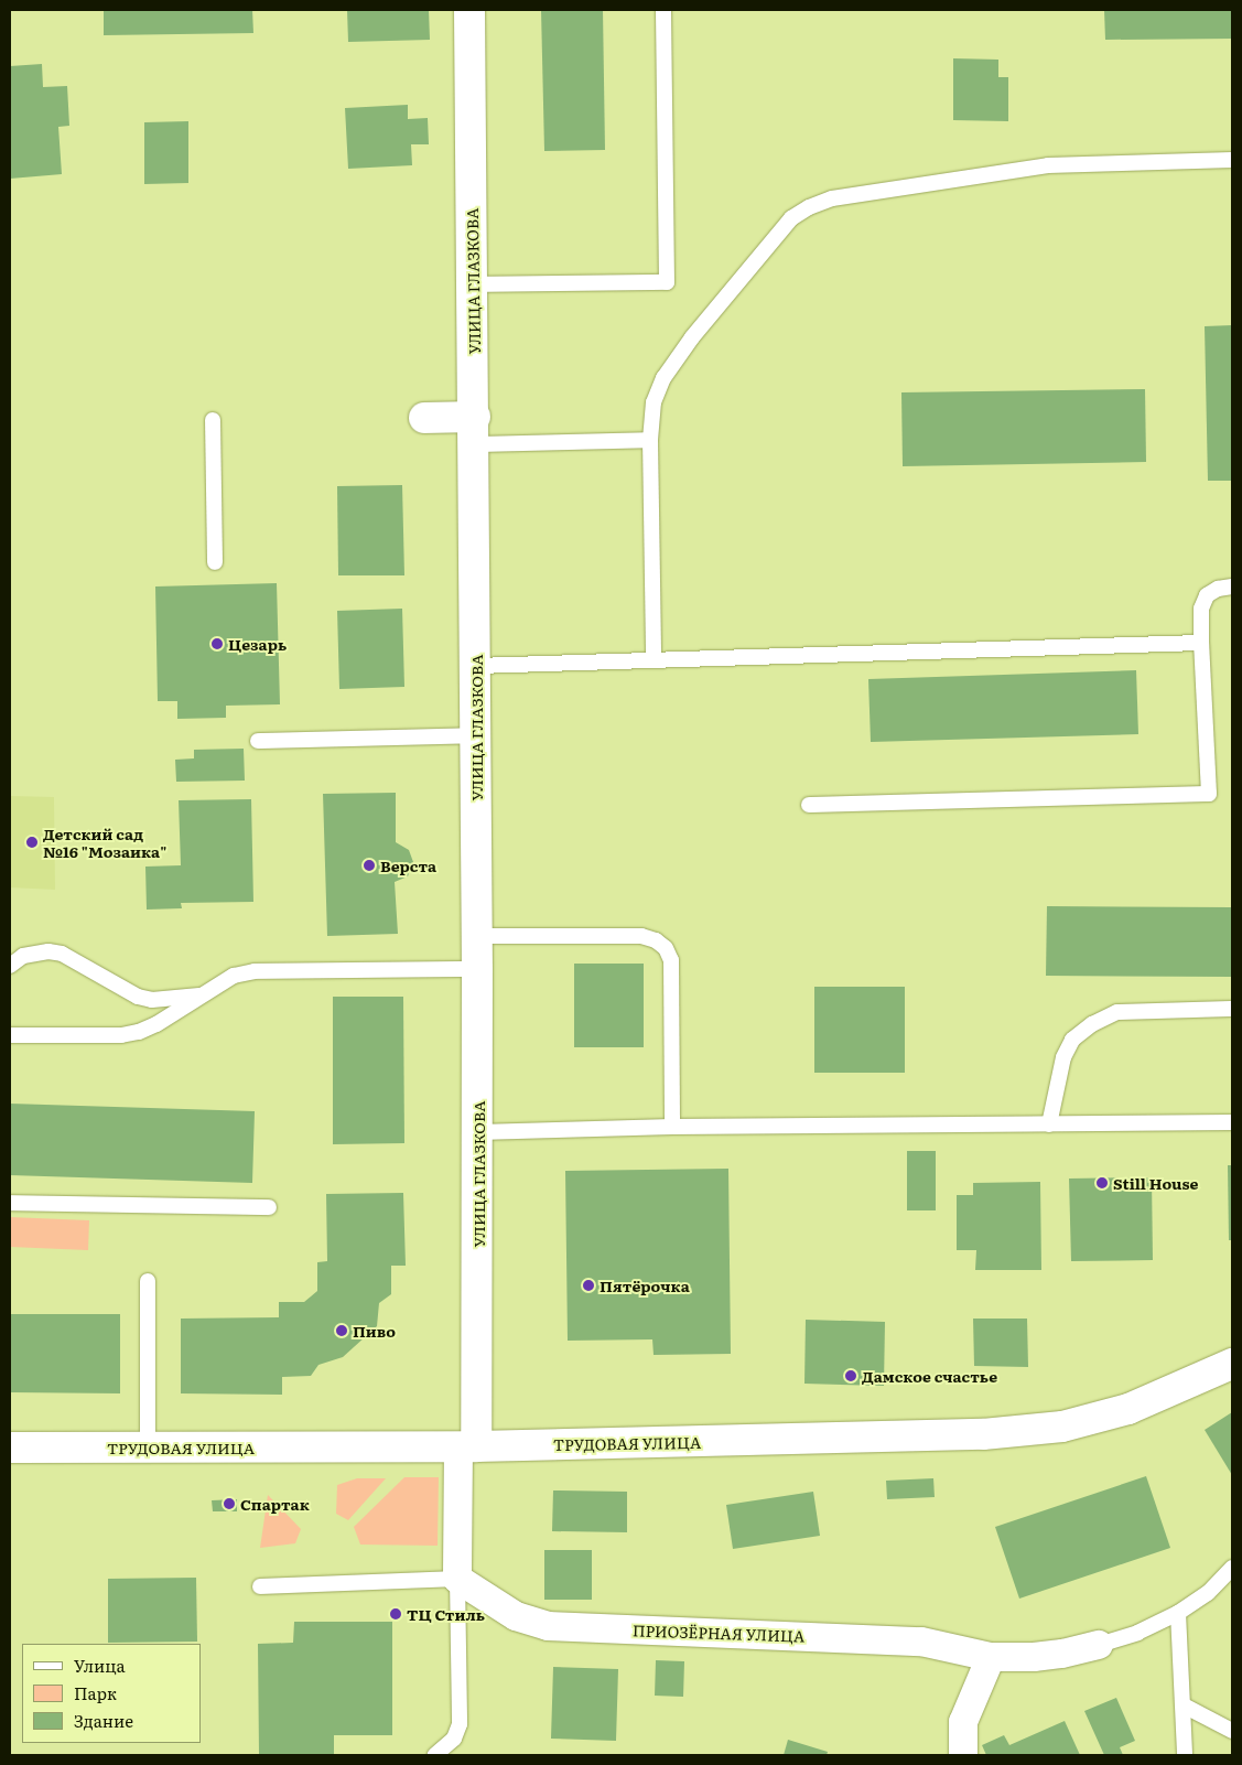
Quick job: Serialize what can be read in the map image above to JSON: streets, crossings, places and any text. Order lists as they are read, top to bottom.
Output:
{
  "streets": {
    "street": ["УЛИЦА ГЛАЗКОВА", "ТРУДОВАЯ УЛИЦА", "ПРИОЗЁРНАЯ УЛИЦА"]
  },
  "crossings": [
    ["УЛИЦА ГЛАЗКОВА", "ТРУДОВАЯ УЛИЦА"]
  ],
  "places": [
    "Цезарь",
    "Детский сад №16 \"Мозаика\"",
    "Верста",
    "Still House",
    "Пятёрочка",
    "Пиво",
    "Дамское счастье",
    "Спартак",
    "ТЦ Стиль"
  ],
  "legend": ["Улица", "Парк", "Здание"]
}
